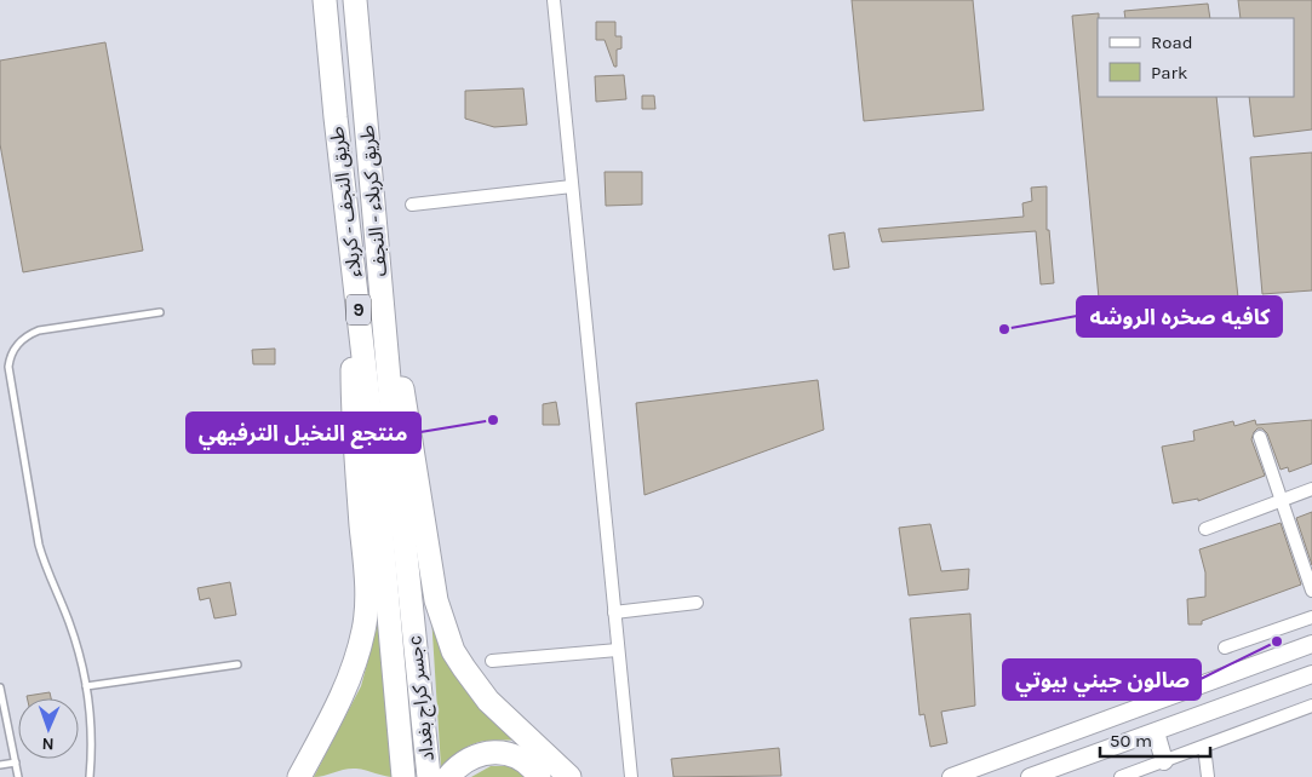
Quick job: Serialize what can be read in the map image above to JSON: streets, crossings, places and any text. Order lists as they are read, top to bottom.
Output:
{
  "streets": {
    "highway": [
      "طريق کربلاء - النجف",
      "طريق النجف - کربلاء",
      "9",
      "جسر كراج بغدادc"
    ]
  },
  "crossings": [
    ["طريق کربلاء - النجف", "جسر كراج بغدادc"]
  ],
  "places": ["كافيه صخره الروشه", "منتجع النخيل الترفيهي", "صالون جيني بيوتي"],
  "legend": ["Road", "Park"],
  "scale_bar": "50 m",
  "north": "bottom"
}
